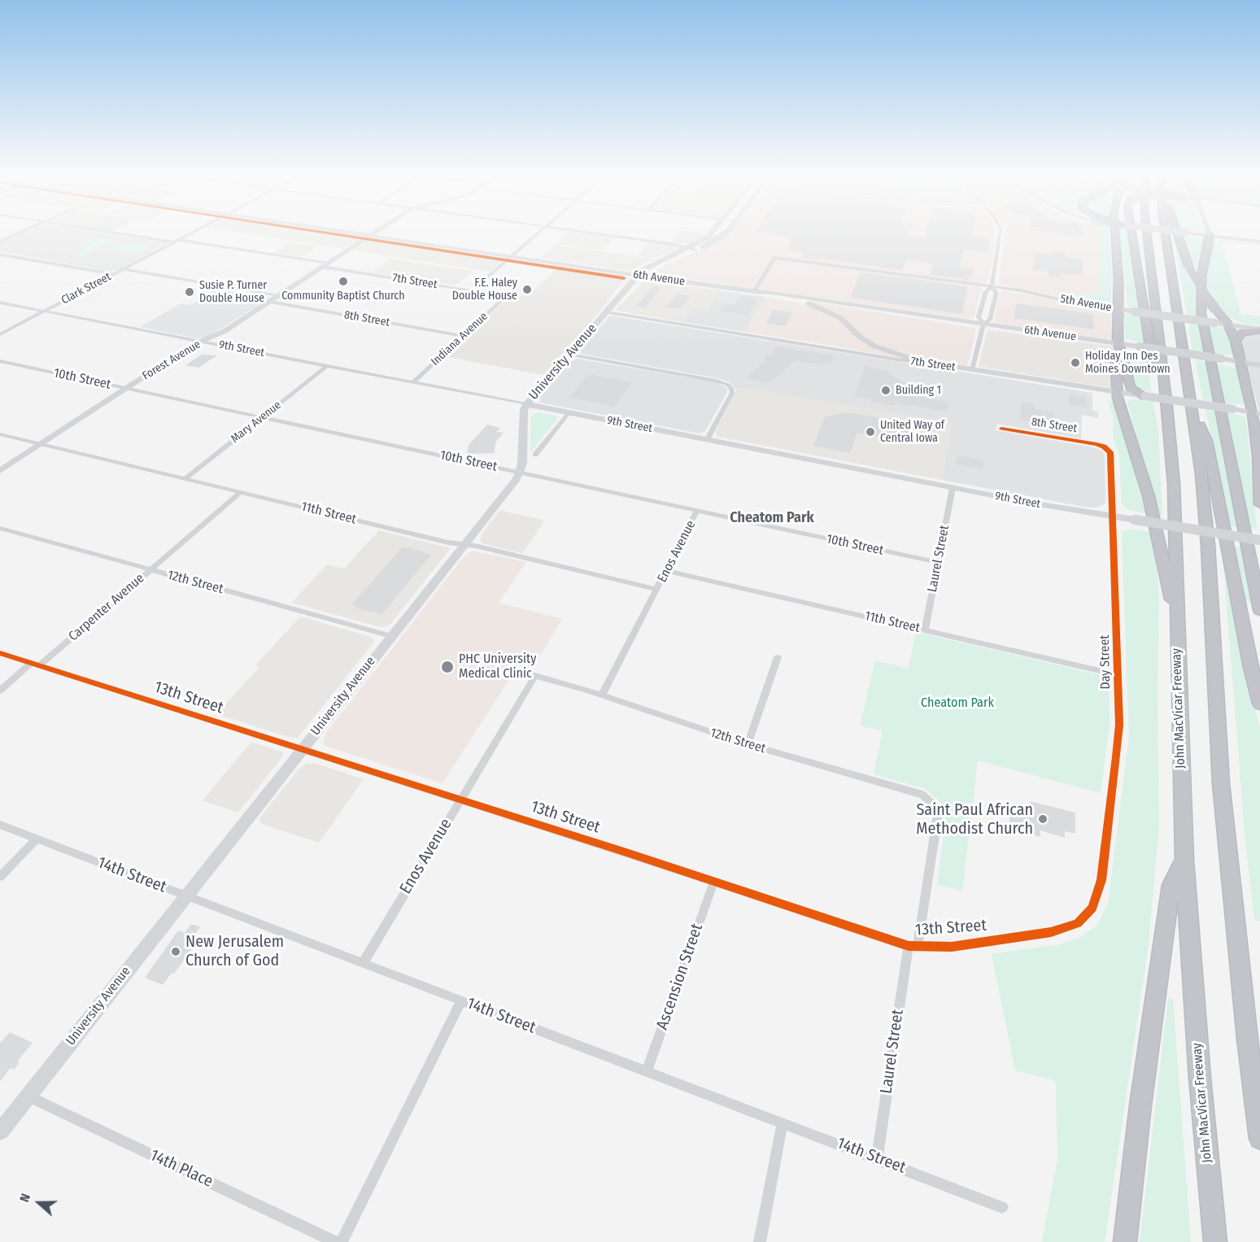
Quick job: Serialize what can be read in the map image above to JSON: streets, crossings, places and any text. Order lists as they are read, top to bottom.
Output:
{
  "streets": {
    "highway": ["John MacVicar Freeway"],
    "main road": [
      "6th Avenue",
      "7th Street",
      "5th Avenue",
      "9th Street",
      "Forest Avenue",
      "University Avenue"
    ],
    "street": [
      "Clark Street",
      "8th Street",
      "Indiana Avenue",
      "10th Street",
      "Mary Avenue",
      "11th Street",
      "Enos Avenue",
      "Laurel Street",
      "12th Street",
      "Carpenter Avenue",
      "Day Street",
      "13th Street",
      "14th Street",
      "Ascension Street",
      "14th Place"
    ]
  },
  "crossings": [
    ["6th Avenue", "5th Avenue"],
    ["6th Avenue", "Forest Avenue"],
    ["6th Avenue", "University Avenue"],
    ["7th Street", "Clark Street"],
    ["7th Street", "Indiana Avenue"],
    ["7th Street", "Forest Avenue"],
    ["7th Street", "University Avenue"],
    ["Clark Street", "9th Street"],
    ["8th Street", "Indiana Avenue"],
    ["8th Street", "Forest Avenue"],
    ["8th Street", "Day Street"],
    ["Indiana Avenue", "9th Street"],
    ["9th Street", "Forest Avenue"],
    ["9th Street", "University Avenue"],
    ["9th Street", "Mary Avenue"],
    ["9th Street", "Laurel Street"],
    ["9th Street", "Day Street"],
    ["Forest Avenue", "10th Street"],
    ["Forest Avenue", "11th Street"],
    ["University Avenue", "10th Street"],
    ["University Avenue", "11th Street"],
    ["University Avenue", "12th Street"],
    ["University Avenue", "13th Street"],
    ["University Avenue", "14th Street"],
    ["University Avenue", "14th Place"],
    ["10th Street", "Mary Avenue"],
    ["10th Street", "Enos Avenue"],
    ["10th Street", "Laurel Street"],
    ["Mary Avenue", "11th Street"],
    ["11th Street", "Enos Avenue"],
    ["11th Street", "Laurel Street"],
    ["11th Street", "Carpenter Avenue"],
    ["11th Street", "Day Street"],
    ["Enos Avenue", "12th Street"],
    ["Enos Avenue", "13th Street"],
    ["Enos Avenue", "14th Street"],
    ["Laurel Street", "12th Street"],
    ["Laurel Street", "13th Street"],
    ["Laurel Street", "14th Street"],
    ["12th Street", "Carpenter Avenue"],
    ["Carpenter Avenue", "13th Street"],
    ["Day Street", "13th Street"],
    ["13th Street", "Ascension Street"],
    ["14th Street", "Ascension Street"]
  ],
  "districts": ["Cheatom Park"],
  "parks": ["Cheatom Park"],
  "places": [
    "Community Baptist Church",
    "F.E. Haley Double House",
    "Susie P. Turner Double House",
    "Holiday Inn Des Moines Downtown",
    "Building 1",
    "United Way of Central Iowa",
    "PHC University Medical Clinic",
    "Saint Paul African Methodist Church",
    "New Jerusalem Church of God"
  ],
  "north": "left"
}
